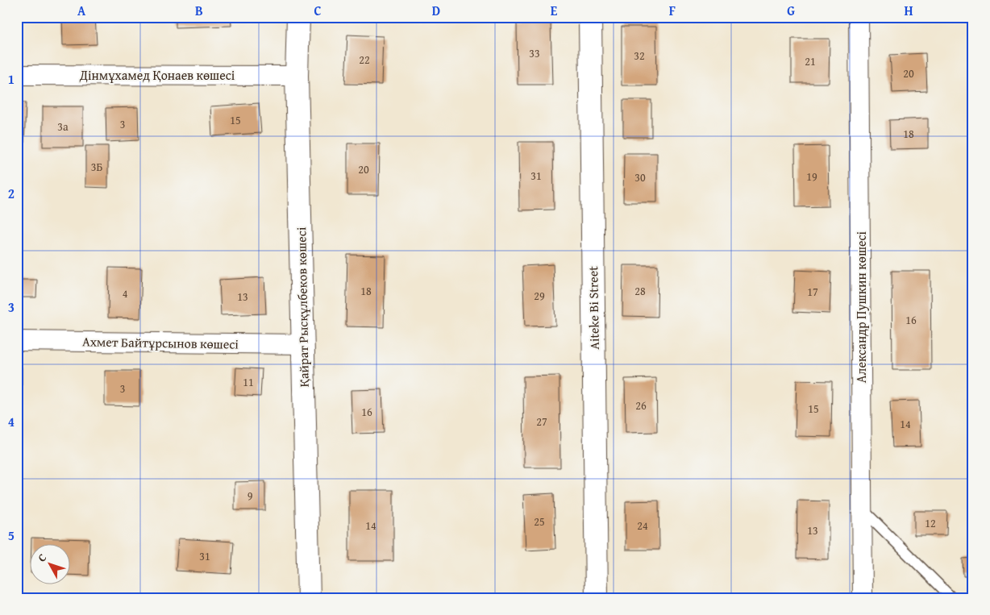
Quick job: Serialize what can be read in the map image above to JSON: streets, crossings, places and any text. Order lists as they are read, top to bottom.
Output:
{
  "streets": {
    "street": [
      "Дінмұхамед Қонаев көшесі",
      "Қайрат Рысқұлбеков көшесі",
      "Александр Пушкин көшесі",
      "Aiteke Bi Street",
      "Ахмет Байтұрсынов көшесі"
    ]
  },
  "crossings": [
    ["Дінмұхамед Қонаев көшесі", "Қайрат Рысқұлбеков көшесі"],
    ["Қайрат Рысқұлбеков көшесі", "Ахмет Байтұрсынов көшесі"]
  ],
  "house_numbers": [
    "33",
    "32",
    "22",
    "21",
    "20",
    "15",
    "3",
    "3а",
    "18",
    "3Б",
    "20",
    "31",
    "19",
    "30",
    "18",
    "28",
    "17",
    "4",
    "29",
    "13",
    "16",
    "11",
    "3",
    "26",
    "15",
    "16",
    "27",
    "14",
    "9",
    "25",
    "12",
    "14",
    "24",
    "13",
    "31"
  ],
  "north": "top left",
  "grid": {
    "columns": [
      "A",
      "B",
      "C",
      "D",
      "E",
      "F",
      "G",
      "H"
    ],
    "rows": [
      "1",
      "2",
      "3",
      "4",
      "5"
    ]
  }
}
